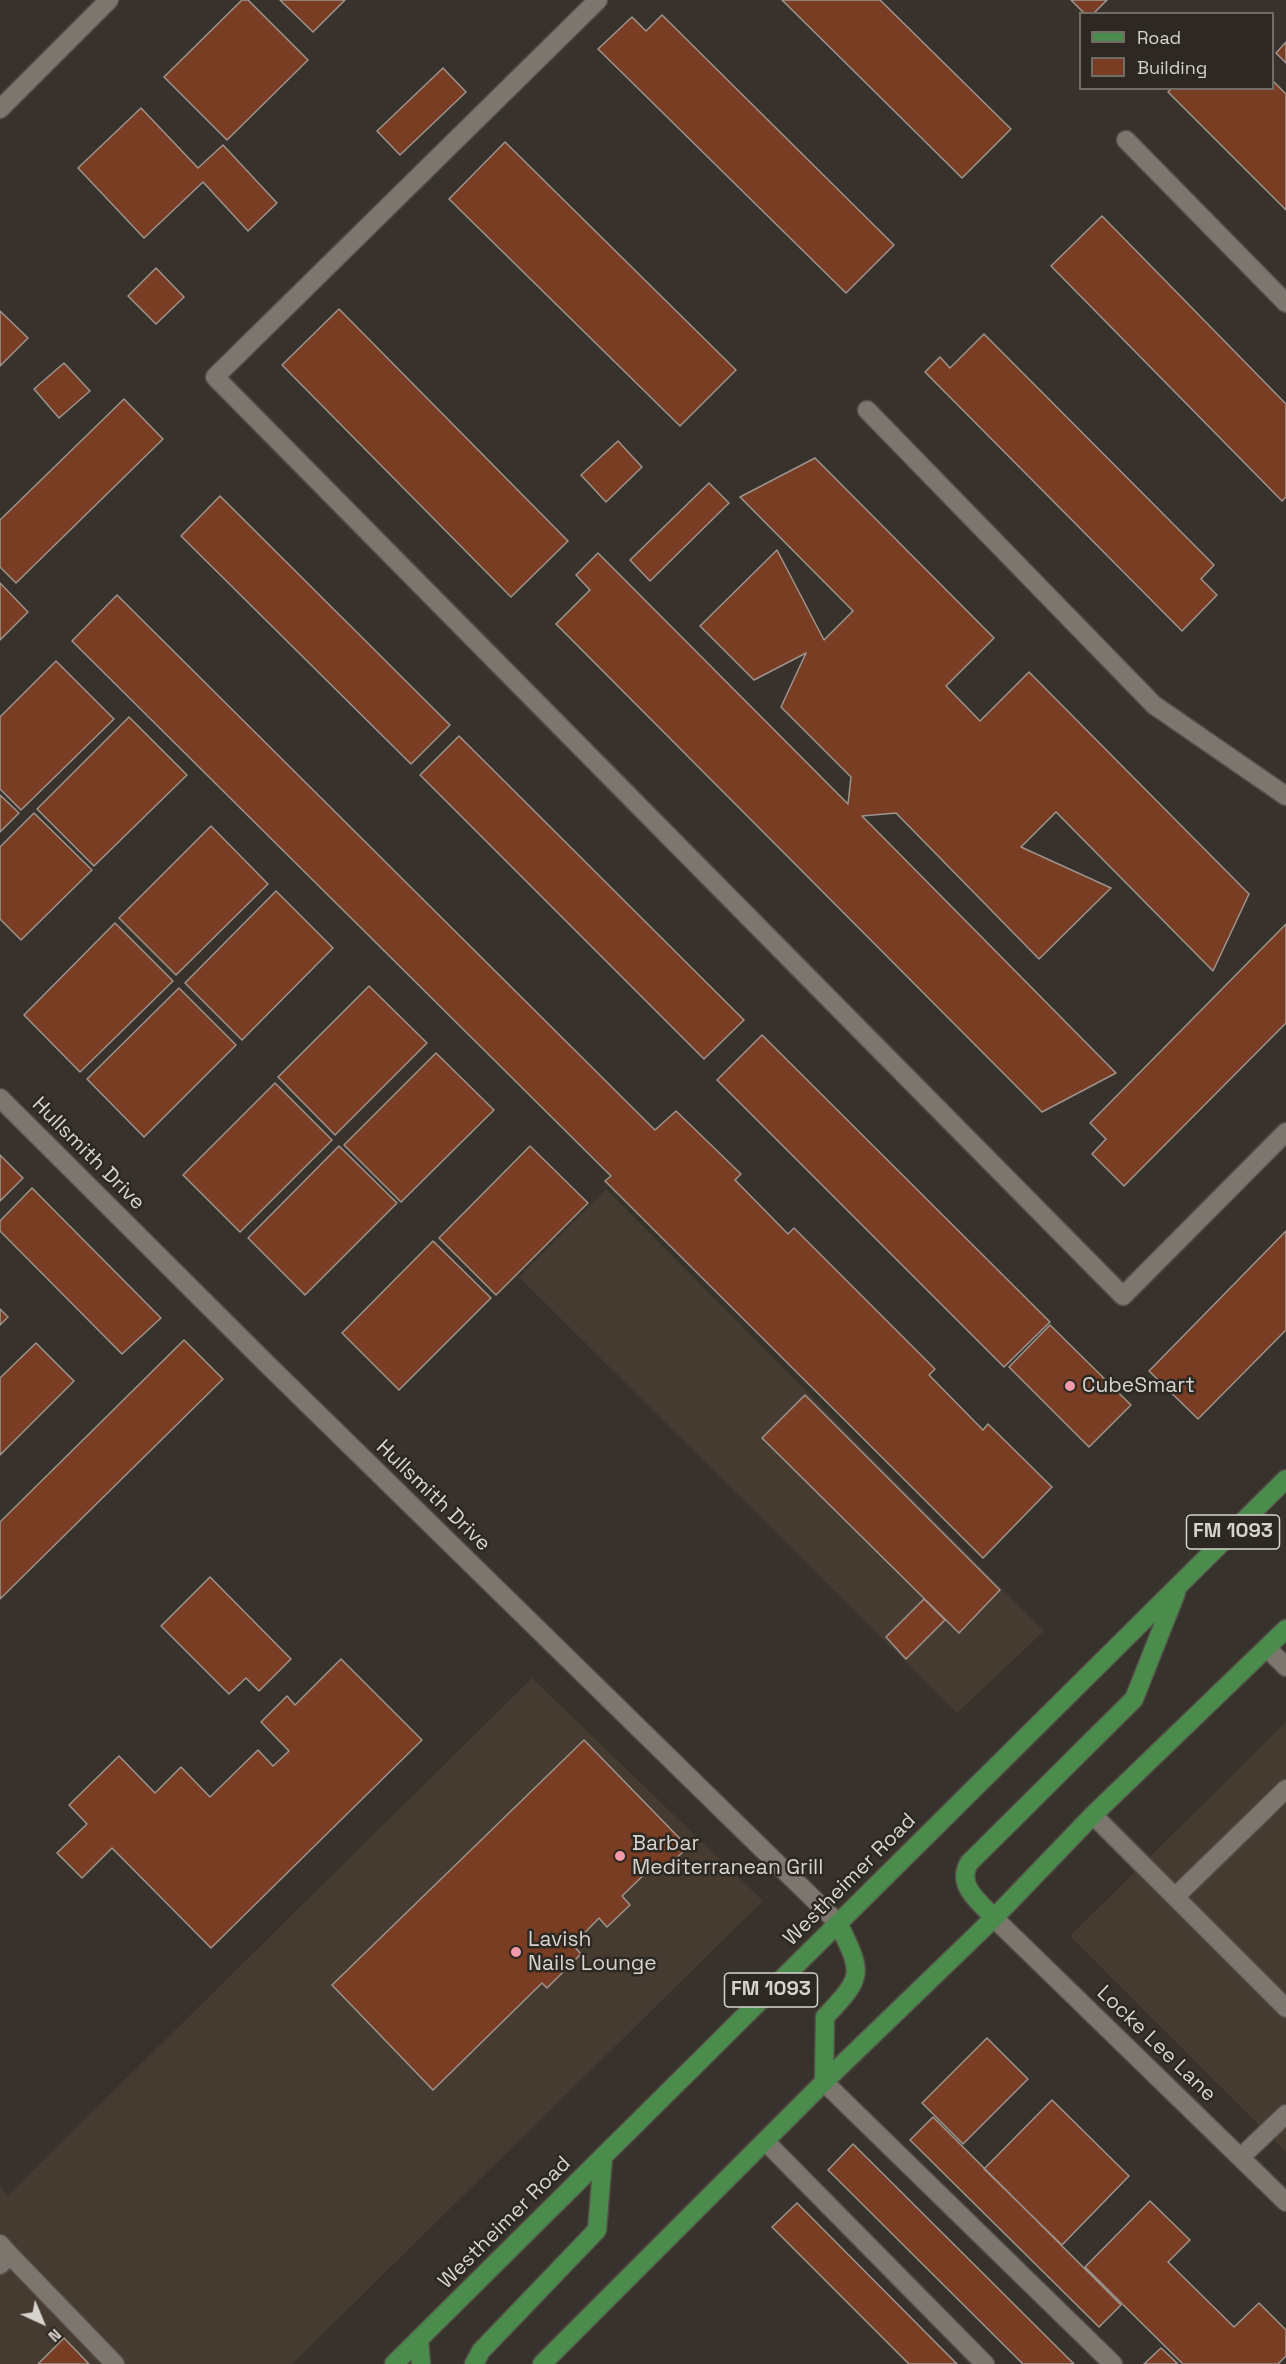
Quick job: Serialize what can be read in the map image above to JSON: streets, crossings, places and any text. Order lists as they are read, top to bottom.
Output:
{
  "streets": {
    "main road": ["FM 1093", "Westheimer Road"],
    "street": ["Hullsmith Drive", "Locke Lee Lane"]
  },
  "crossings": [
    ["Hullsmith Drive", "Westheimer Road"]
  ],
  "places": ["CubeSmart", "Barbar Mediterranean Grill", "Lavish Nails Lounge"],
  "legend": ["Road", "Building"],
  "north": "bottom right"
}
